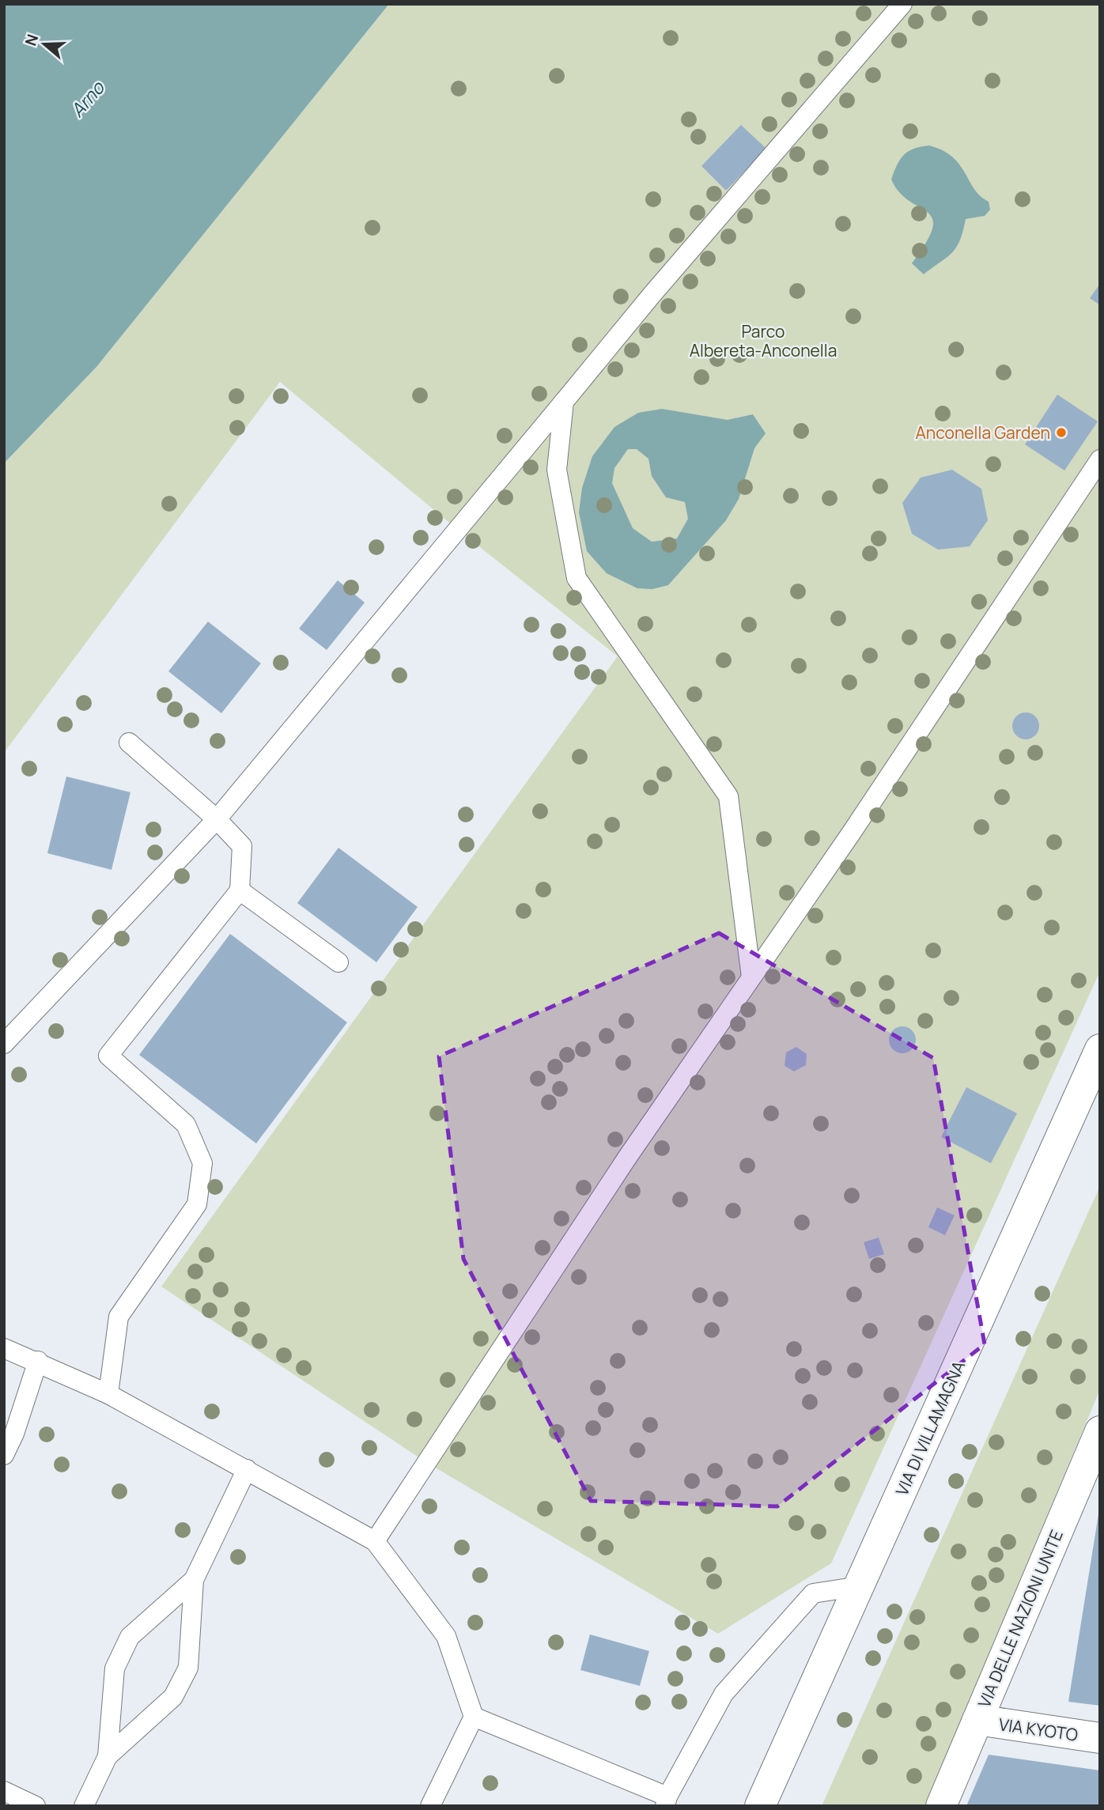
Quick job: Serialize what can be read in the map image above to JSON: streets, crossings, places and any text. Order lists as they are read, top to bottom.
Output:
{
  "streets": {
    "main road": ["VIA DI VILLAMAGNA", "VIA DELLE NAZIONI UNITE", "VIA KYOTO"]
  },
  "crossings": [
    ["VIA DELLE NAZIONI UNITE", "VIA KYOTO"]
  ],
  "water": ["Arno"],
  "parks": ["Parco Albereta-Anconella"],
  "places": ["Anconella Garden"],
  "north": "left"
}
